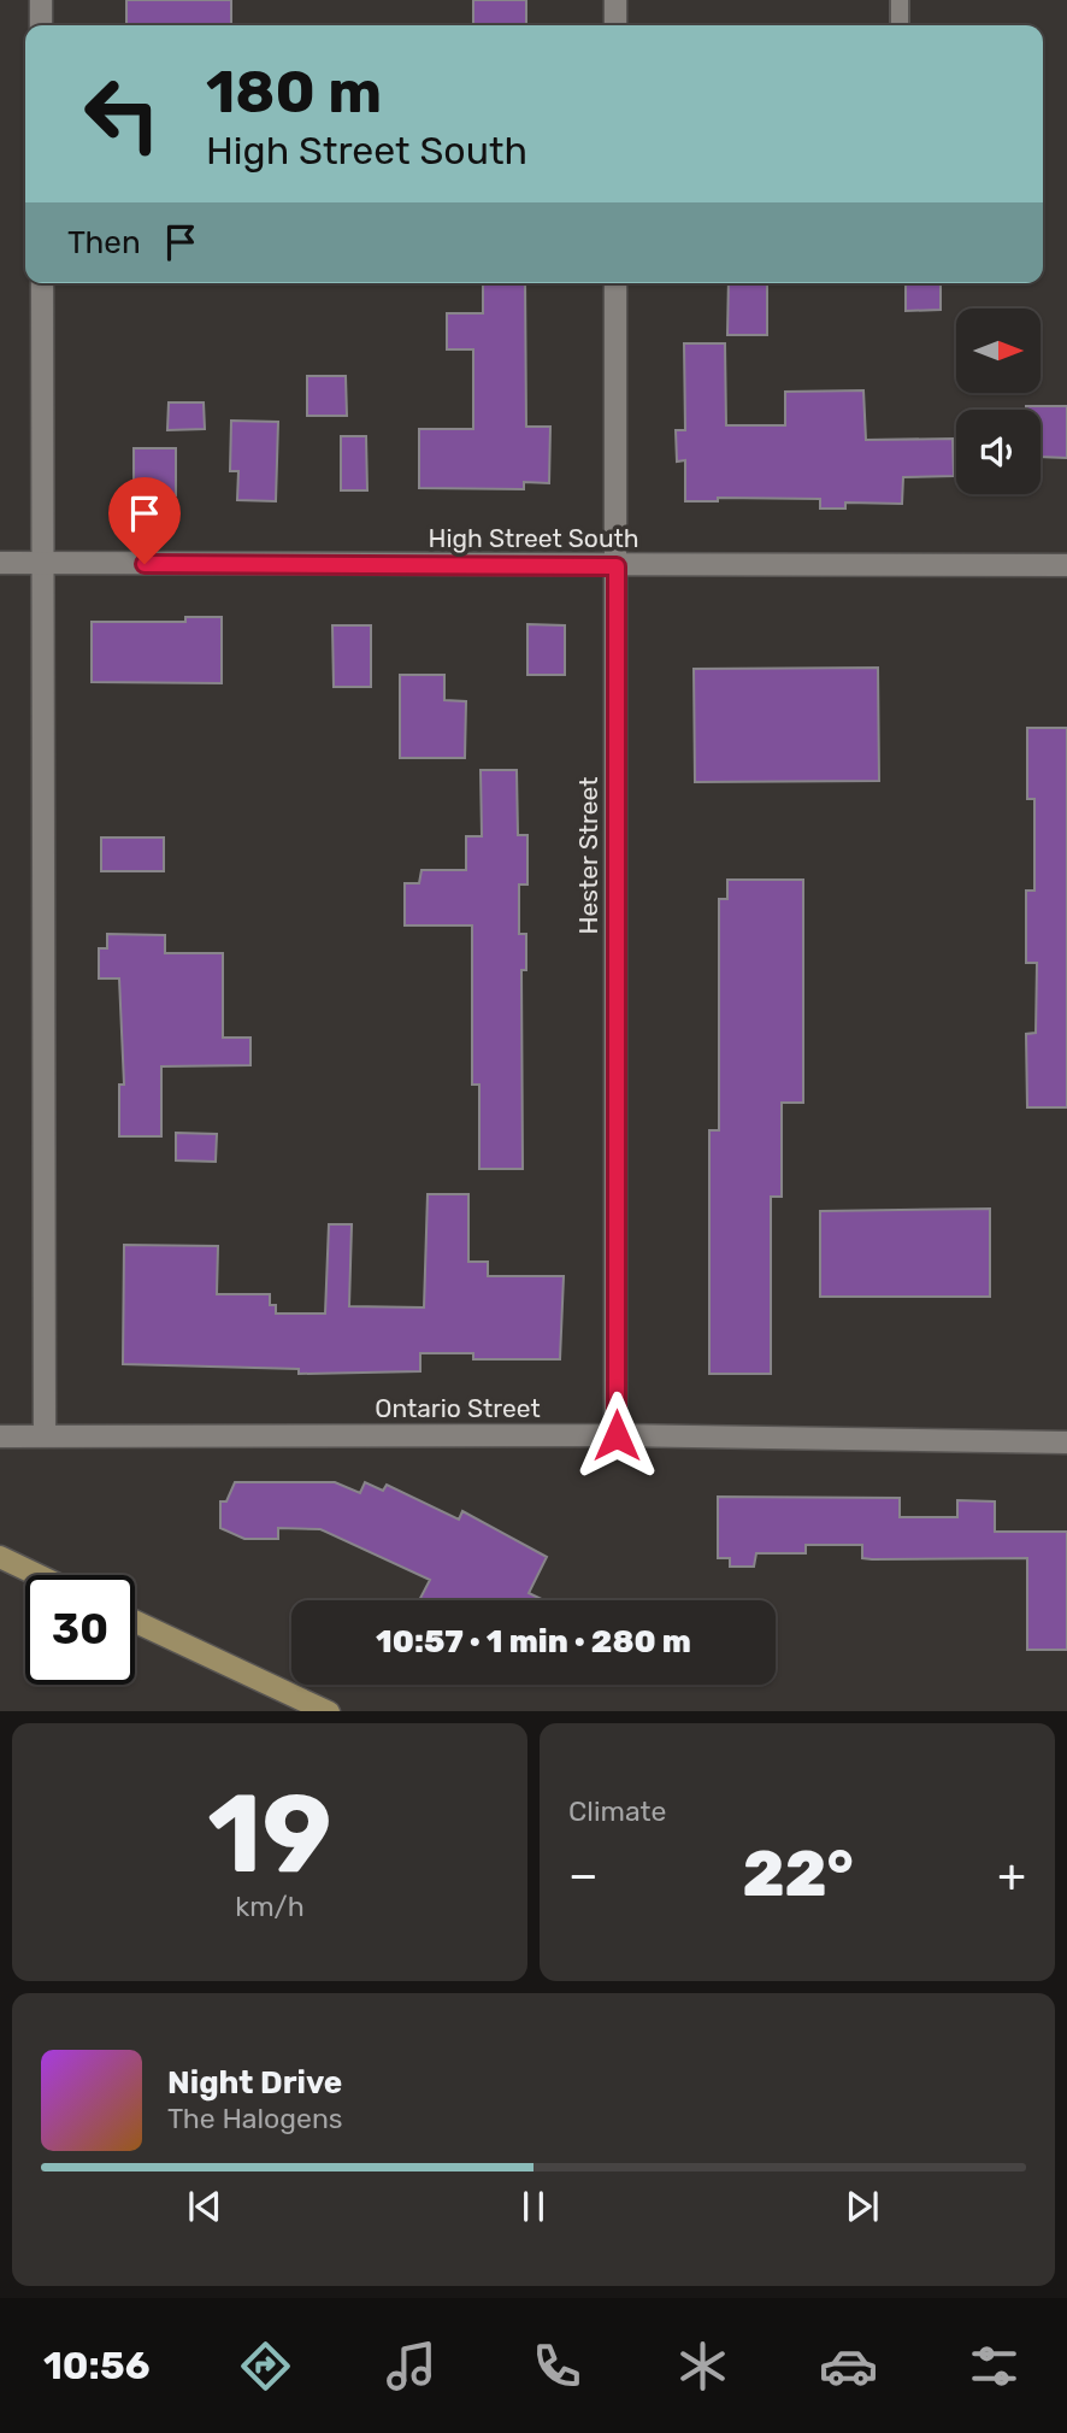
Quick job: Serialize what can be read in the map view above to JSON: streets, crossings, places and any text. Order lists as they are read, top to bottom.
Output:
{
  "streets": {
    "street": ["High Street South", "Hester Street", "Ontario Street"]
  },
  "crossings": [
    ["High Street South", "Hester Street"],
    ["Hester Street", "Ontario Street"]
  ],
  "north": "right",
  "page": {
    "turn": ["180 m", "High Street South"],
    "then": "Then",
    "limit": "30",
    "trip": "10:57 · 1 min · 280 m",
    "tile": [
      ["19", "km/h"],
      "Climate"
    ],
    "heat": ["−", "22°", "+"],
    "song": ["Night Drive", "The Halogens"],
    "tabs": "10:56"
  }
}
